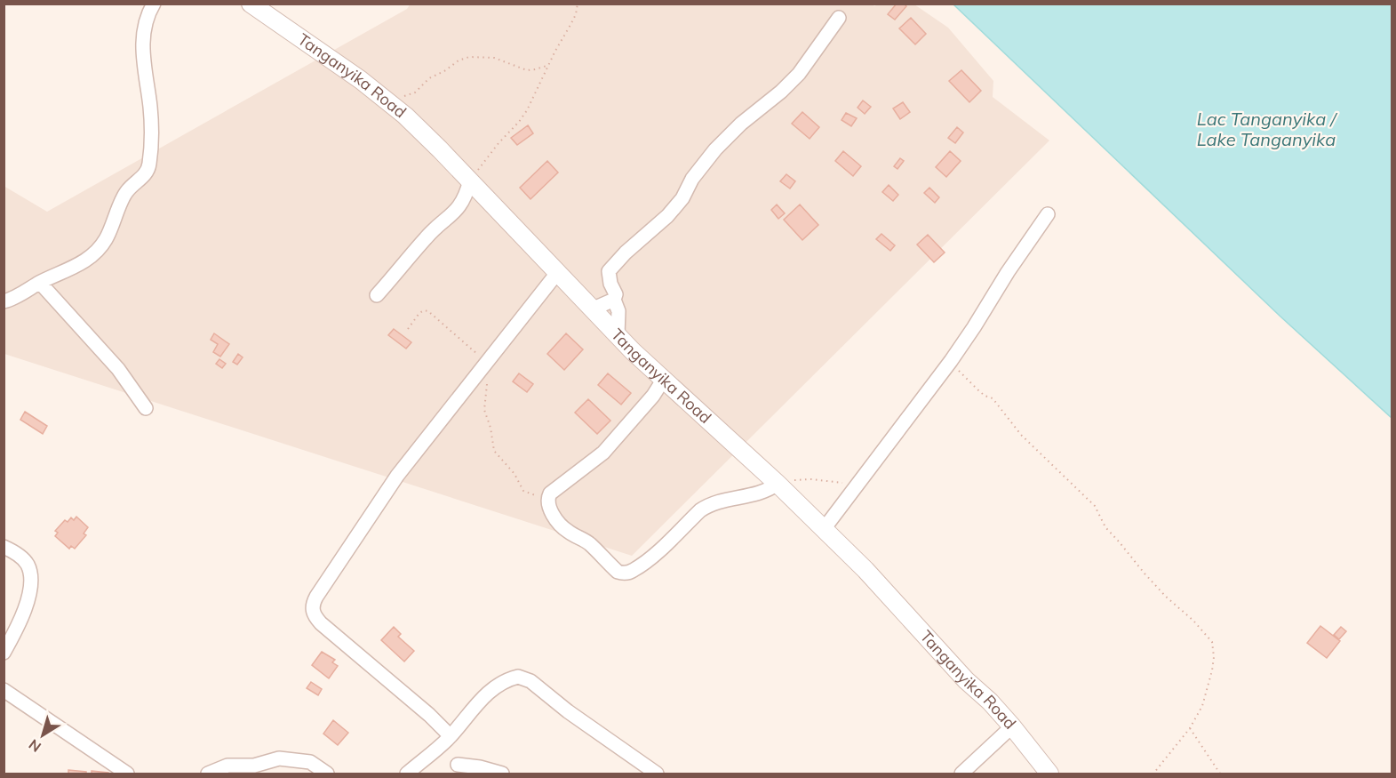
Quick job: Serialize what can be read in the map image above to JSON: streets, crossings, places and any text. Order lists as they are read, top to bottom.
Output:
{
  "streets": {
    "street": ["Tanganyika Road"]
  },
  "water": ["Lac Tanganyika / Lake Tanganyika"],
  "north": "bottom left"
}
